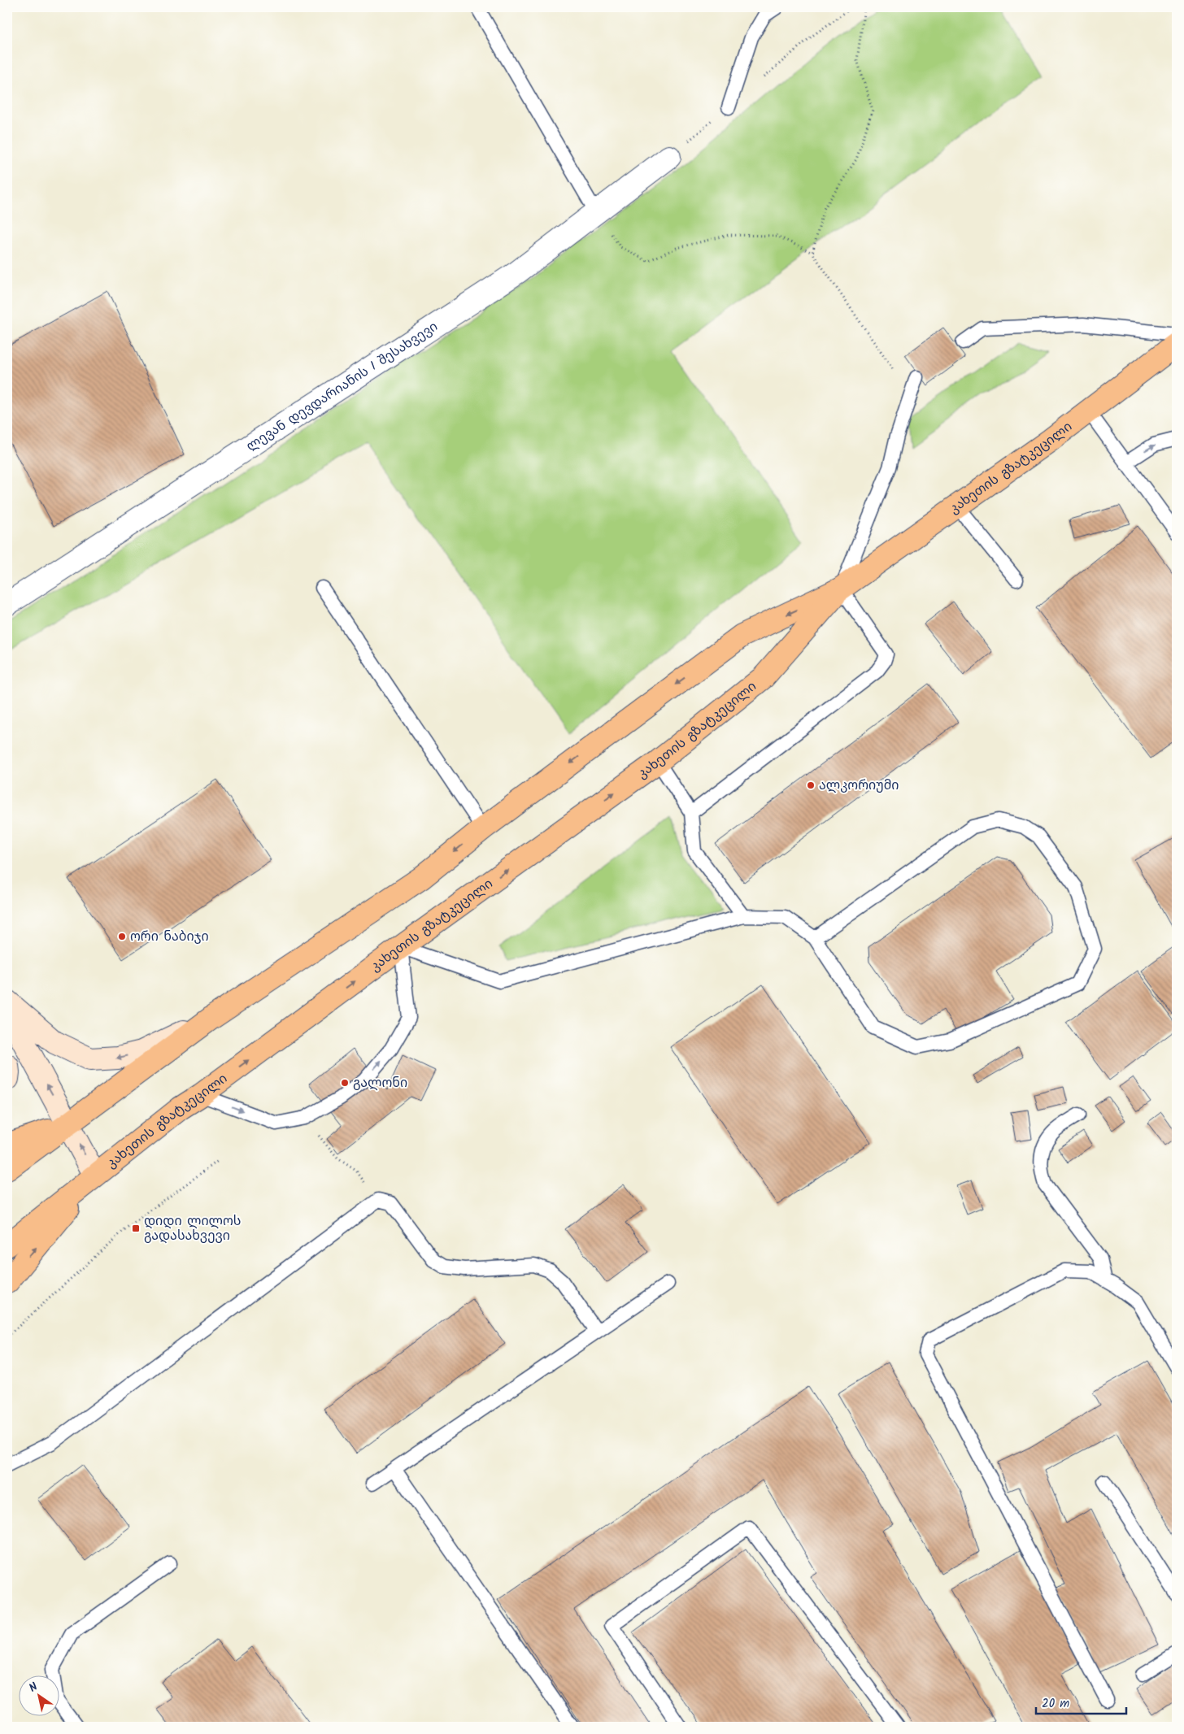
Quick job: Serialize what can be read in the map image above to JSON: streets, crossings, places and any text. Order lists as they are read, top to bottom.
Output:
{
  "streets": {
    "highway": ["კახეთის გზატკეცილი"],
    "street": ["ლევან დევდარიანის I შესახვევი"]
  },
  "places": {
    "other": ["ალკორიუმი", "ორი ნაბიჯი", "გალონი"],
    "transit": ["დიდი ლილოს გადასახვევი"]
  },
  "scale_bar": "20 m",
  "north": "top left"
}
